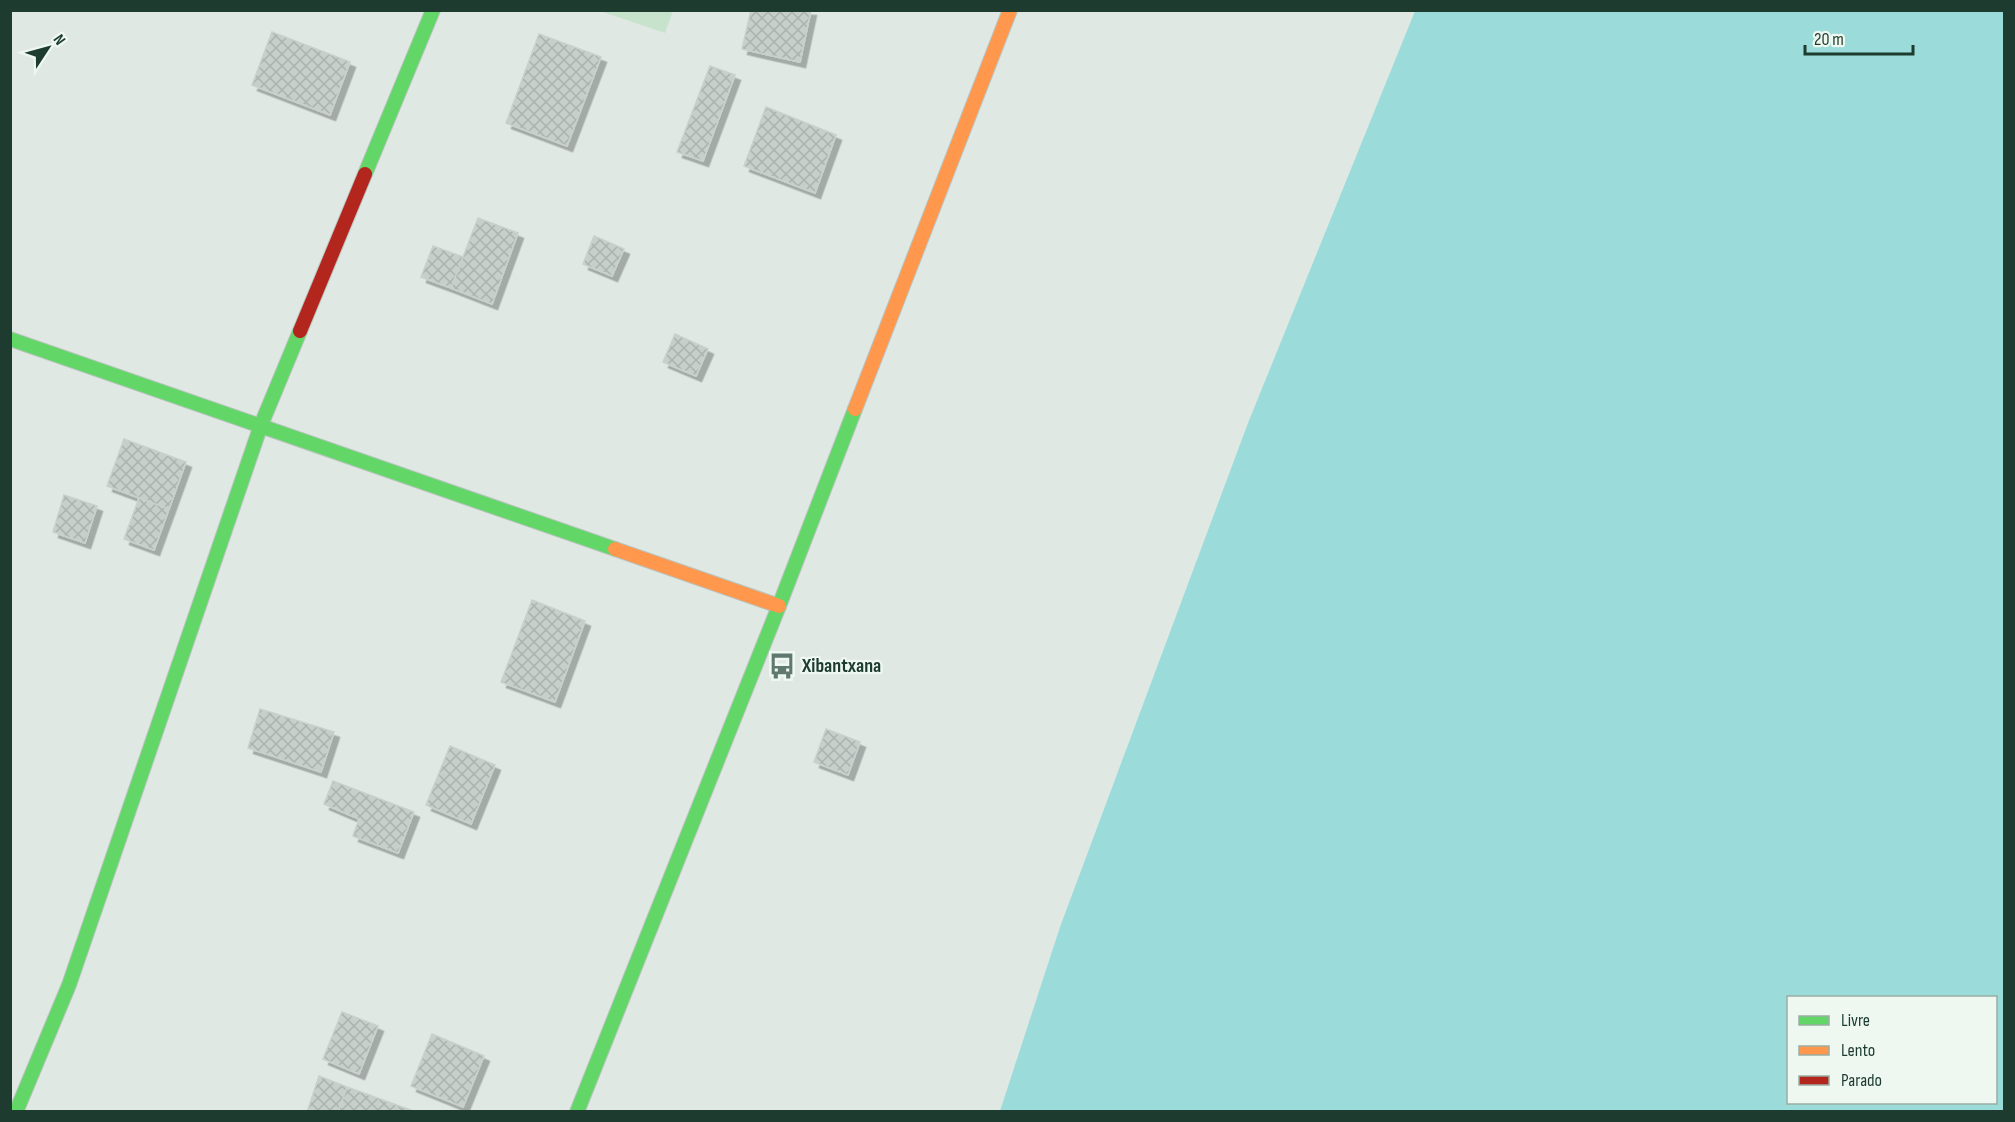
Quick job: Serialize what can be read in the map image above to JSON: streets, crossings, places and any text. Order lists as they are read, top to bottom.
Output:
{
  "places": {
    "bus stop": ["Xibantxana"]
  },
  "legend": ["Livre", "Lento", "Parado"],
  "scale_bar": "20 m",
  "north": "top right"
}
